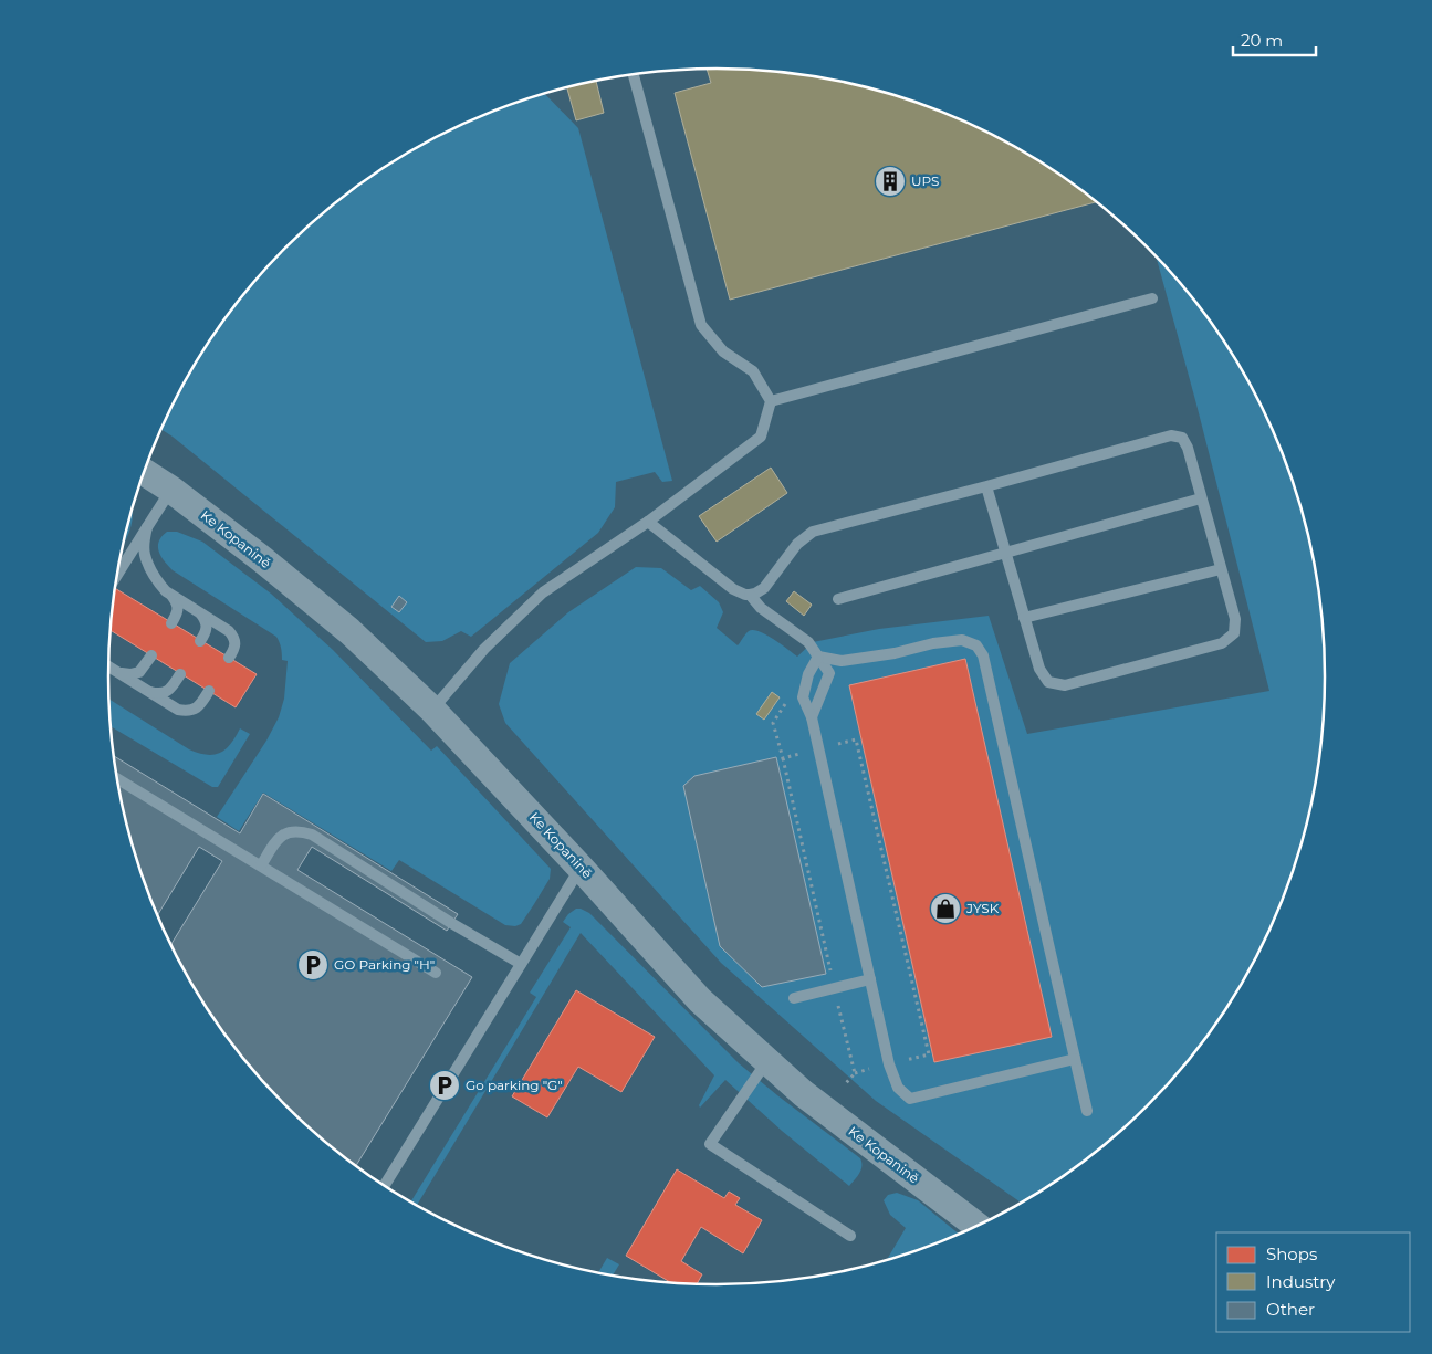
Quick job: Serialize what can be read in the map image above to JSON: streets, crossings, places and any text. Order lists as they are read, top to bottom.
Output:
{
  "streets": {
    "street": ["Ke Kopanině"]
  },
  "places": {
    "building": ["UPS"],
    "shop": ["JYSK"],
    "parking": ["GO Parking \"H\"", "Go parking \"G\""]
  },
  "legend": ["Shops", "Industry", "Other"],
  "scale_bar": "20 m"
}
